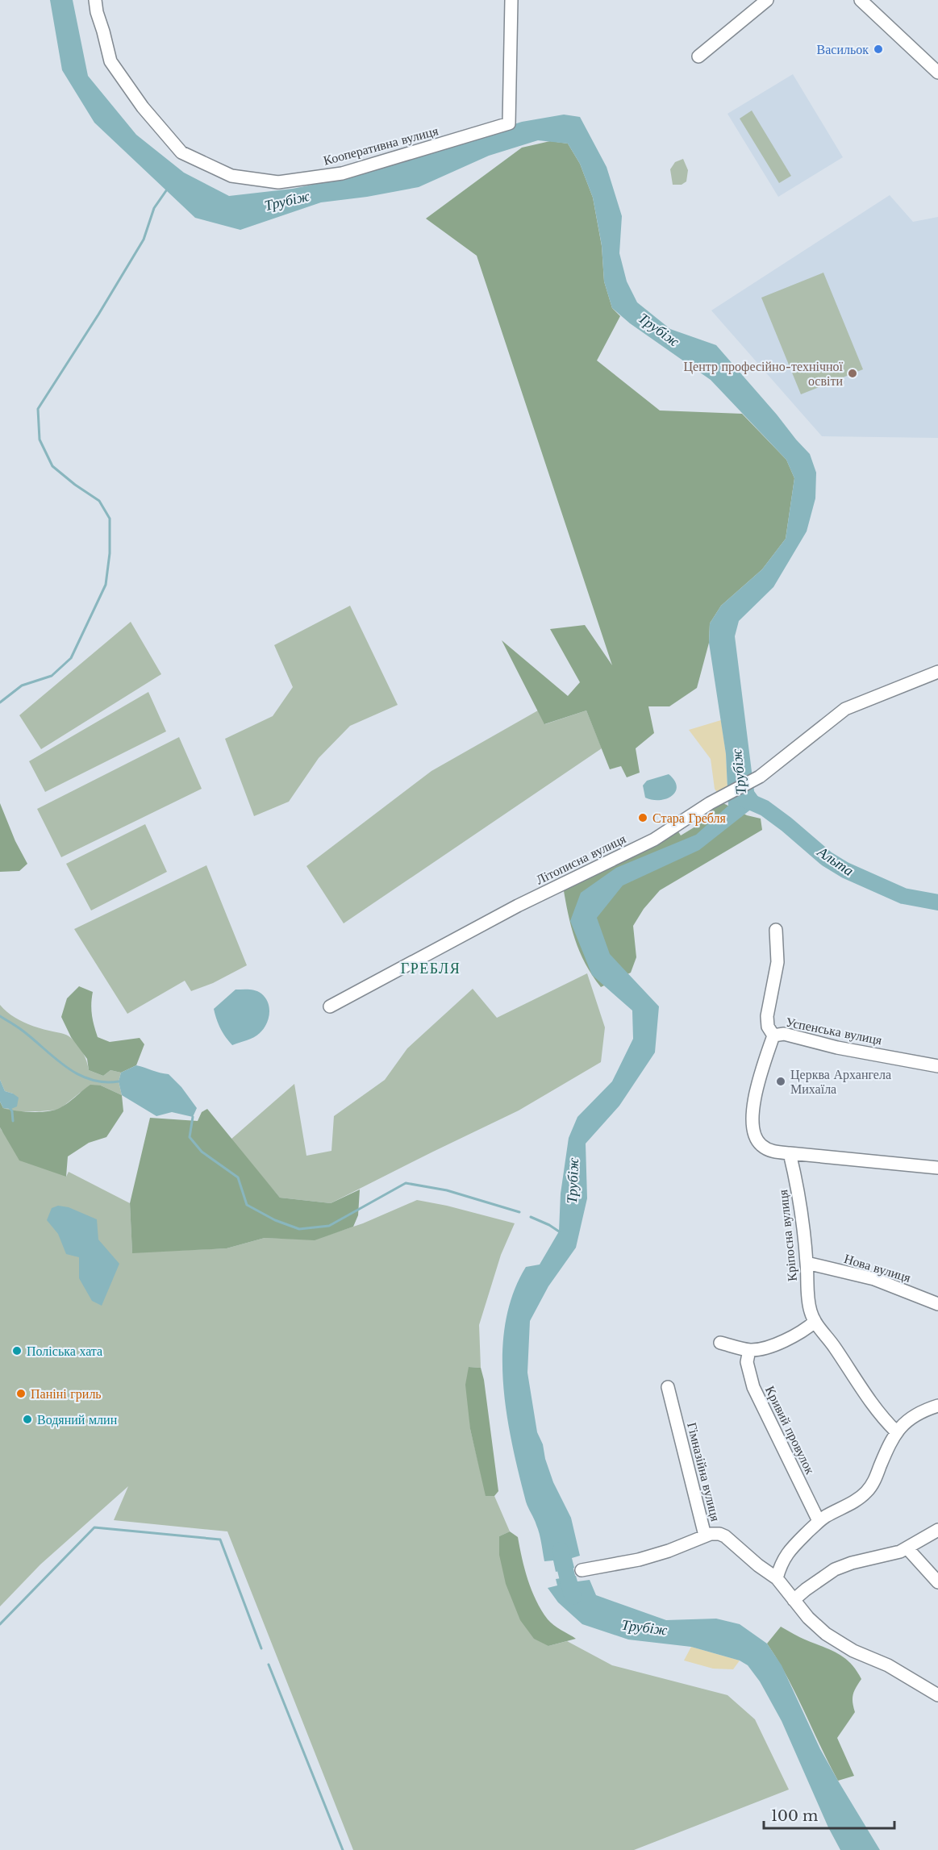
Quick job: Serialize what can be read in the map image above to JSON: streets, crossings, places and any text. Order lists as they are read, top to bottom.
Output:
{
  "streets": {
    "street": [
      "Кооперативна вулиця",
      "Літописна вулиця",
      "Успенська вулиця",
      "Кріпосна вулиця",
      "Нова вулиця",
      "Кривий провулок",
      "Гімназійна вулиця"
    ]
  },
  "crossings": [
    ["Кріпосна вулиця", "Нова вулиця"]
  ],
  "districts": ["ГРЕБЛЯ"],
  "water": ["Трубіж", "Альта"],
  "places": [
    "Васильок",
    "Центр професійно-технічної освіти",
    "Стара Гребля",
    "Церква Архангела Михаїла",
    "Поліська хата",
    "Паніні гриль",
    "Водяний млин"
  ],
  "scale_bar": "100 m"
}
